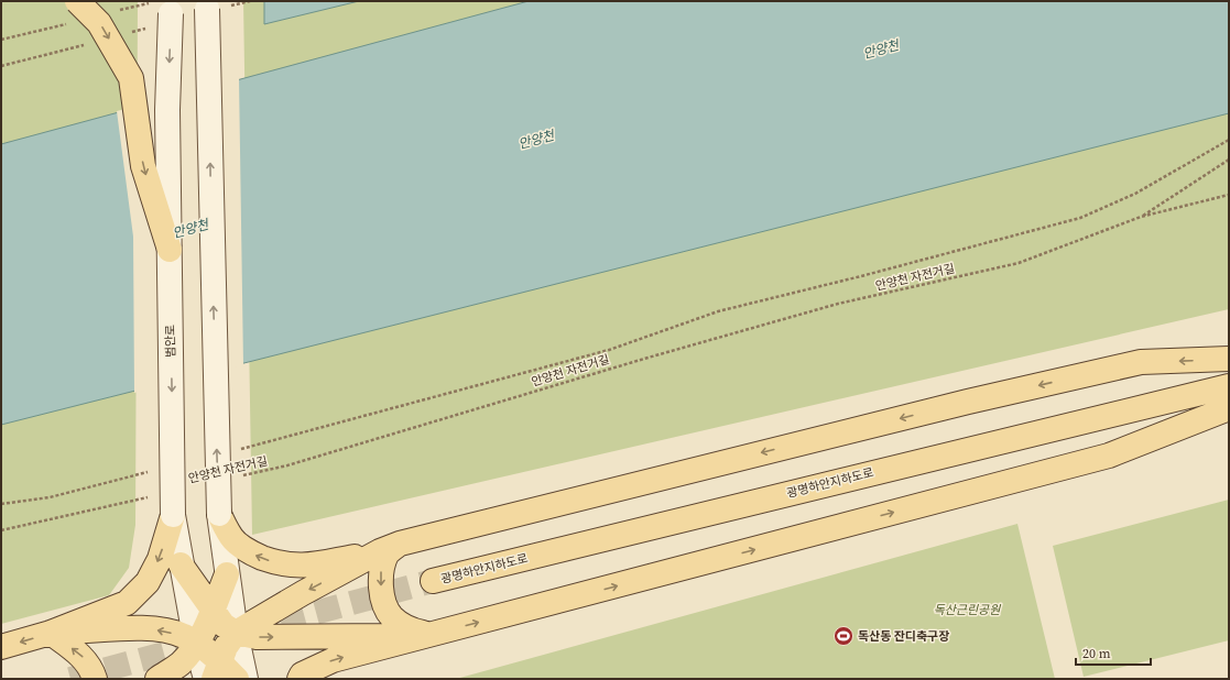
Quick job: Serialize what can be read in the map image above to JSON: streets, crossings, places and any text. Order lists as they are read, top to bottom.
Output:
{
  "streets": {
    "main road": ["범안로", "광명하안지하도로"],
    "path": ["안양천 자전거길"]
  },
  "water": ["안양천"],
  "parks": ["독산근린공원"],
  "places": {
    "sports": ["독산동 잔디축구장"]
  },
  "scale_bar": "20 m"
}
